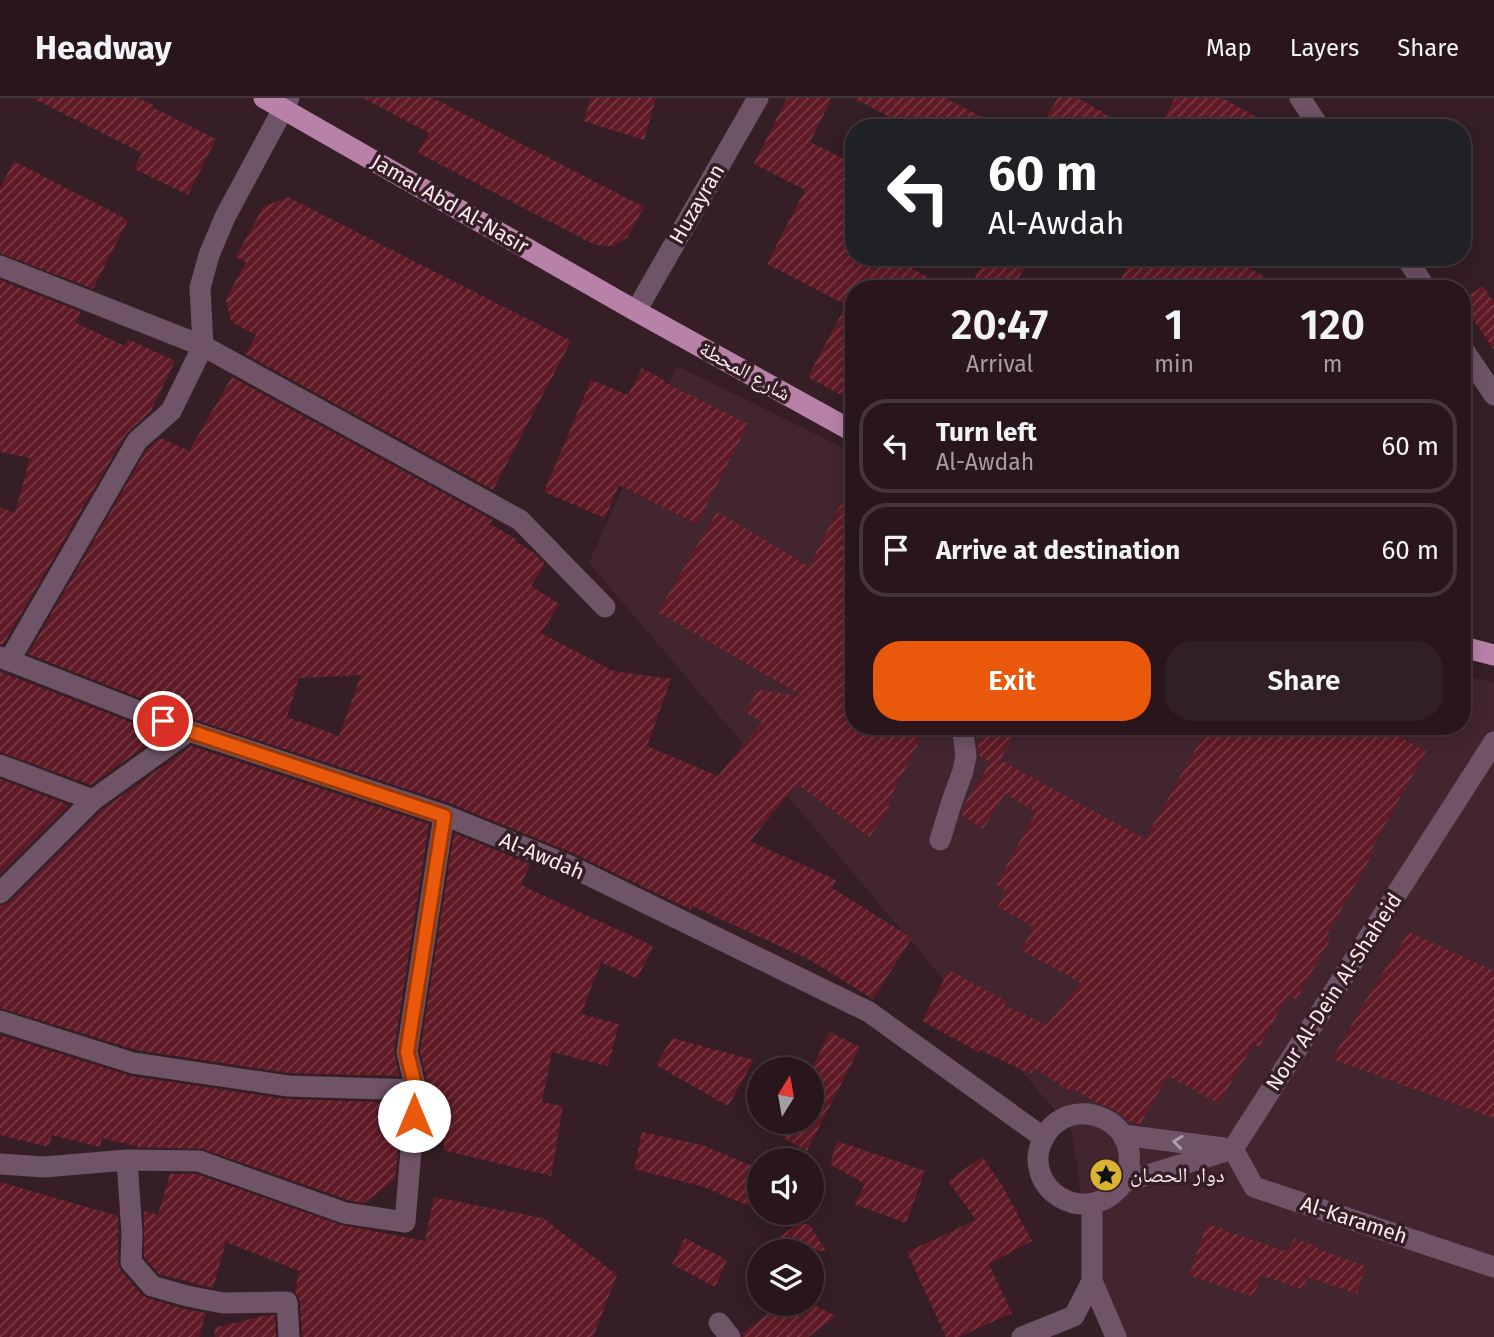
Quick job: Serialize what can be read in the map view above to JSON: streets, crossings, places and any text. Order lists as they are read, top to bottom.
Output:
{
  "streets": {
    "main road": ["Jamal Abd Al-Nasir", "شارع المحطة"],
    "street": [
      "Huzayran",
      "Al-Awdah",
      "Nour Al-Dein Al-Shaheid",
      "Al-Karameh"
    ]
  },
  "crossings": [
    ["Jamal Abd Al-Nasir", "Huzayran"],
    ["Jamal Abd Al-Nasir", "شارع المحطة"],
    ["Huzayran", "شارع المحطة"],
    ["Nour Al-Dein Al-Shaheid", "Al-Karameh"]
  ],
  "places": {
    "place": ["دوار الحصان"]
  },
  "north": "top",
  "page": {
    "header": "Headway",
    "nav": ["Map", "Layers", "Share"],
    "turn": ["60 m", "Al-Awdah"],
    "eta": [
      "20:47",
      "Arrival",
      "1",
      "min",
      "120",
      "m"
    ],
    "list": [
      {
        "name": "Turn left",
        "note": "Al-Awdah",
        "value": "60 m"
      },
      {
        "name": "Arrive at destination",
        "value": "60 m"
      }
    ],
    "buttons": ["Exit", "Share"]
  }
}
